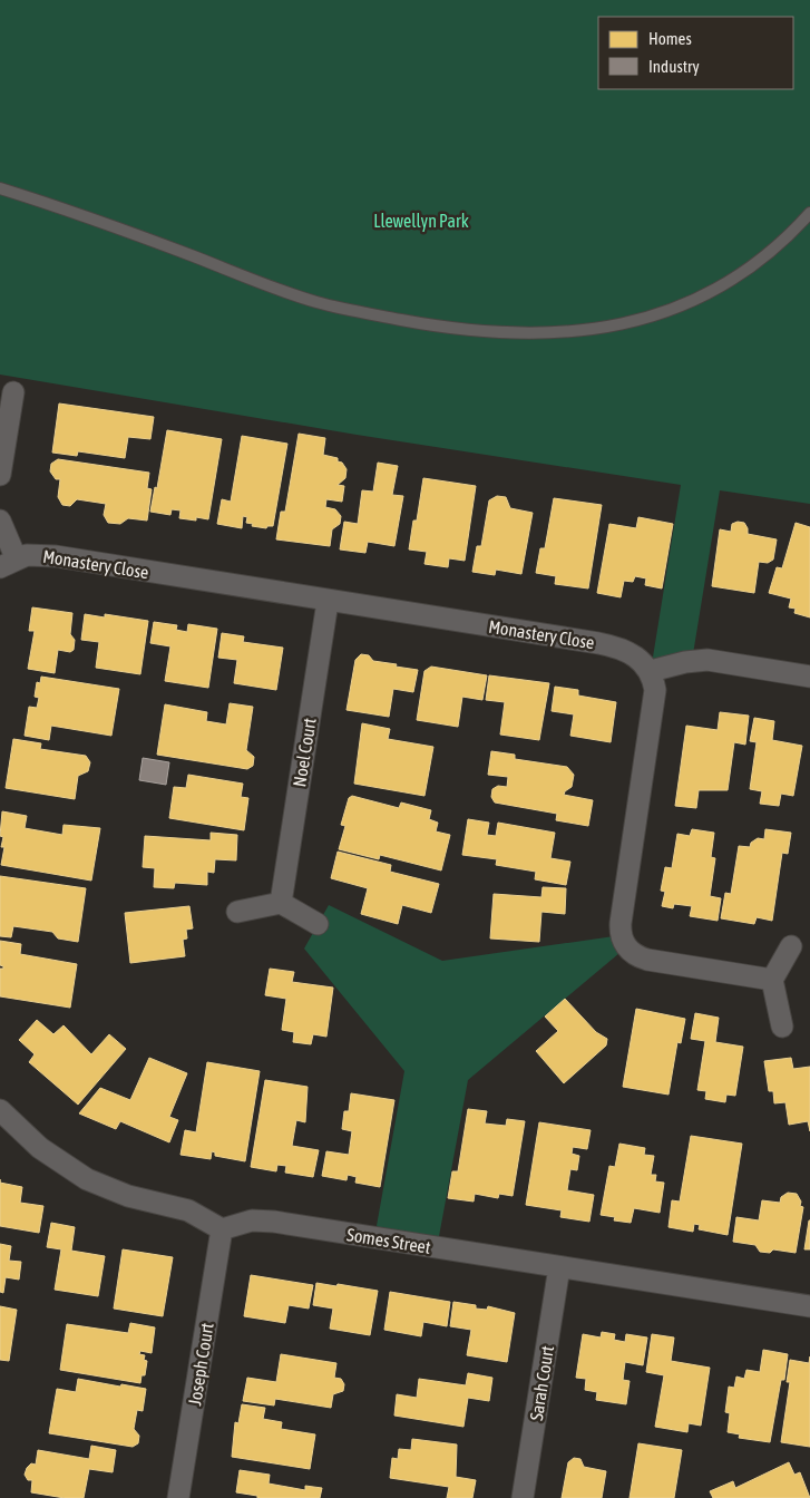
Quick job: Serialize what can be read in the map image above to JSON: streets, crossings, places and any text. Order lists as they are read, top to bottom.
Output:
{
  "streets": {
    "street": [
      "Monastery Close",
      "Noel Court",
      "Somes Street",
      "Joseph Court",
      "Sarah Court"
    ]
  },
  "crossings": [
    ["Monastery Close", "Noel Court"],
    ["Somes Street", "Joseph Court"],
    ["Somes Street", "Sarah Court"]
  ],
  "parks": ["Llewellyn Park"],
  "legend": ["Homes", "Industry"]
}
